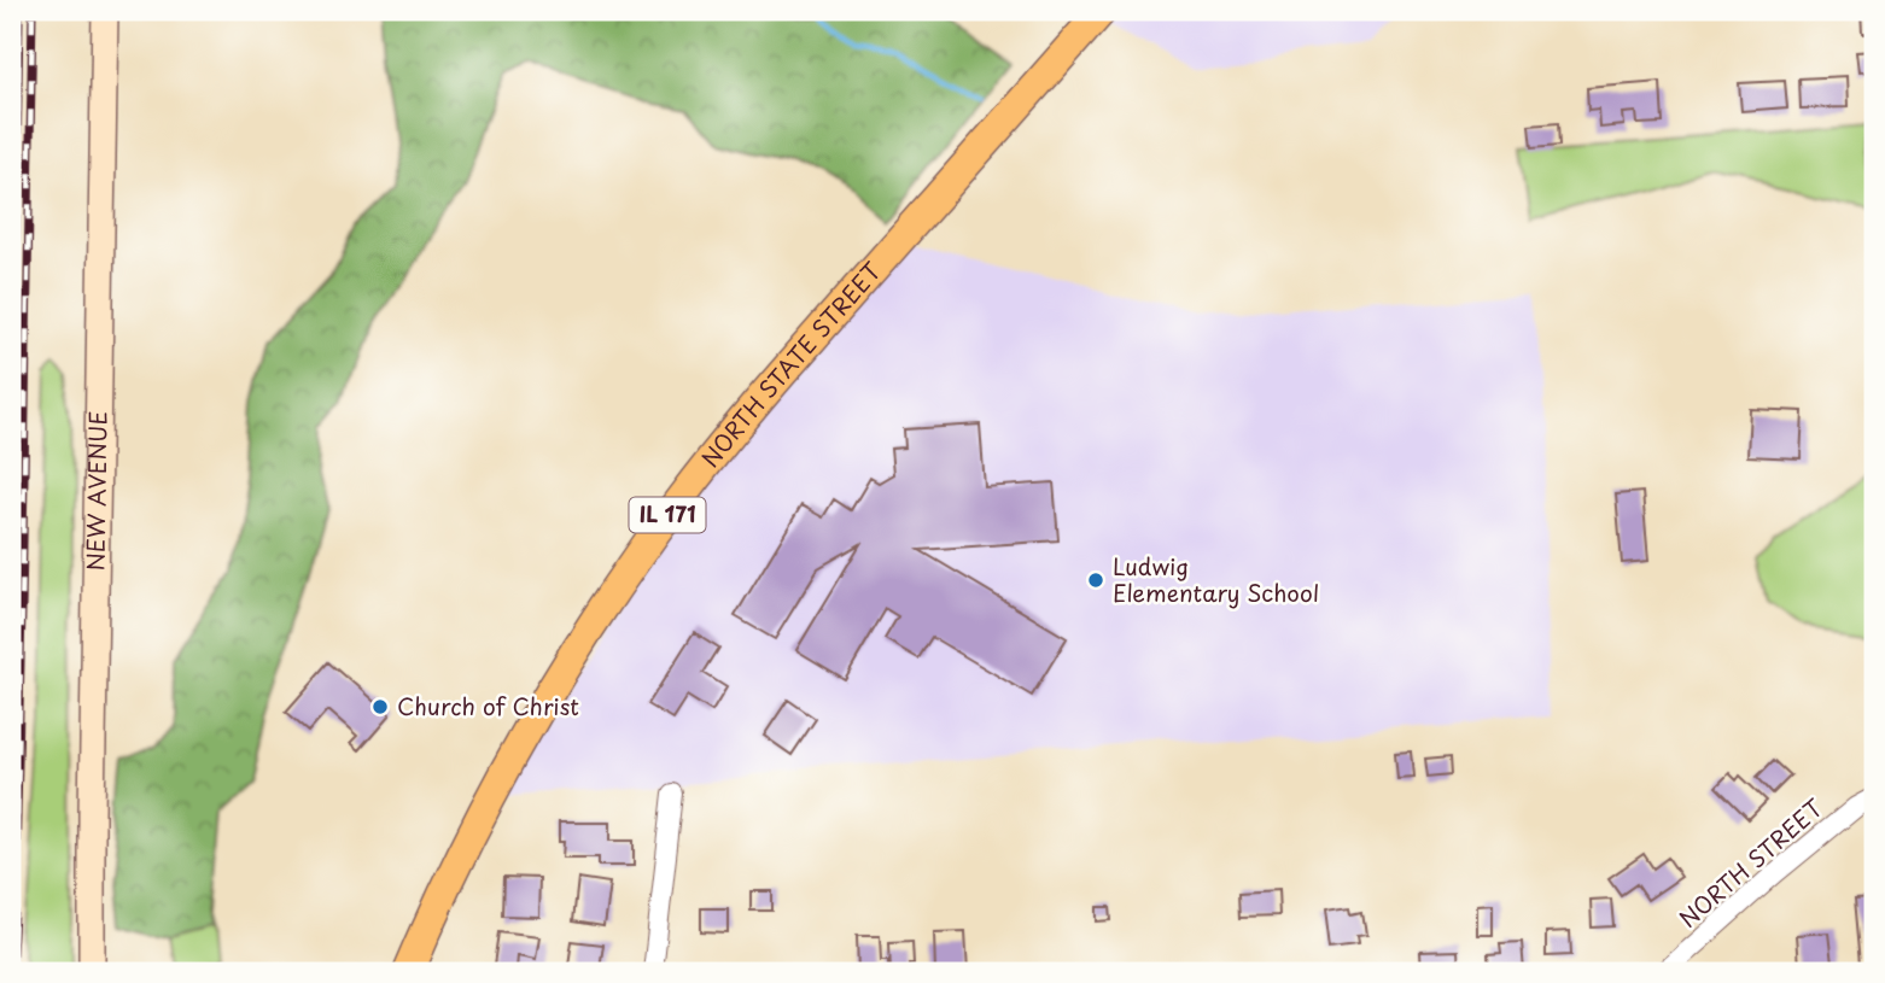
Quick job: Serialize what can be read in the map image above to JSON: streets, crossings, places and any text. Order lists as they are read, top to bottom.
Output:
{
  "streets": {
    "main road": ["NORTH STATE STREET", "NEW AVENUE", "IL 171"],
    "street": ["NORTH STREET"]
  },
  "places": ["Ludwig Elementary School", "Church of Christ"]
}
